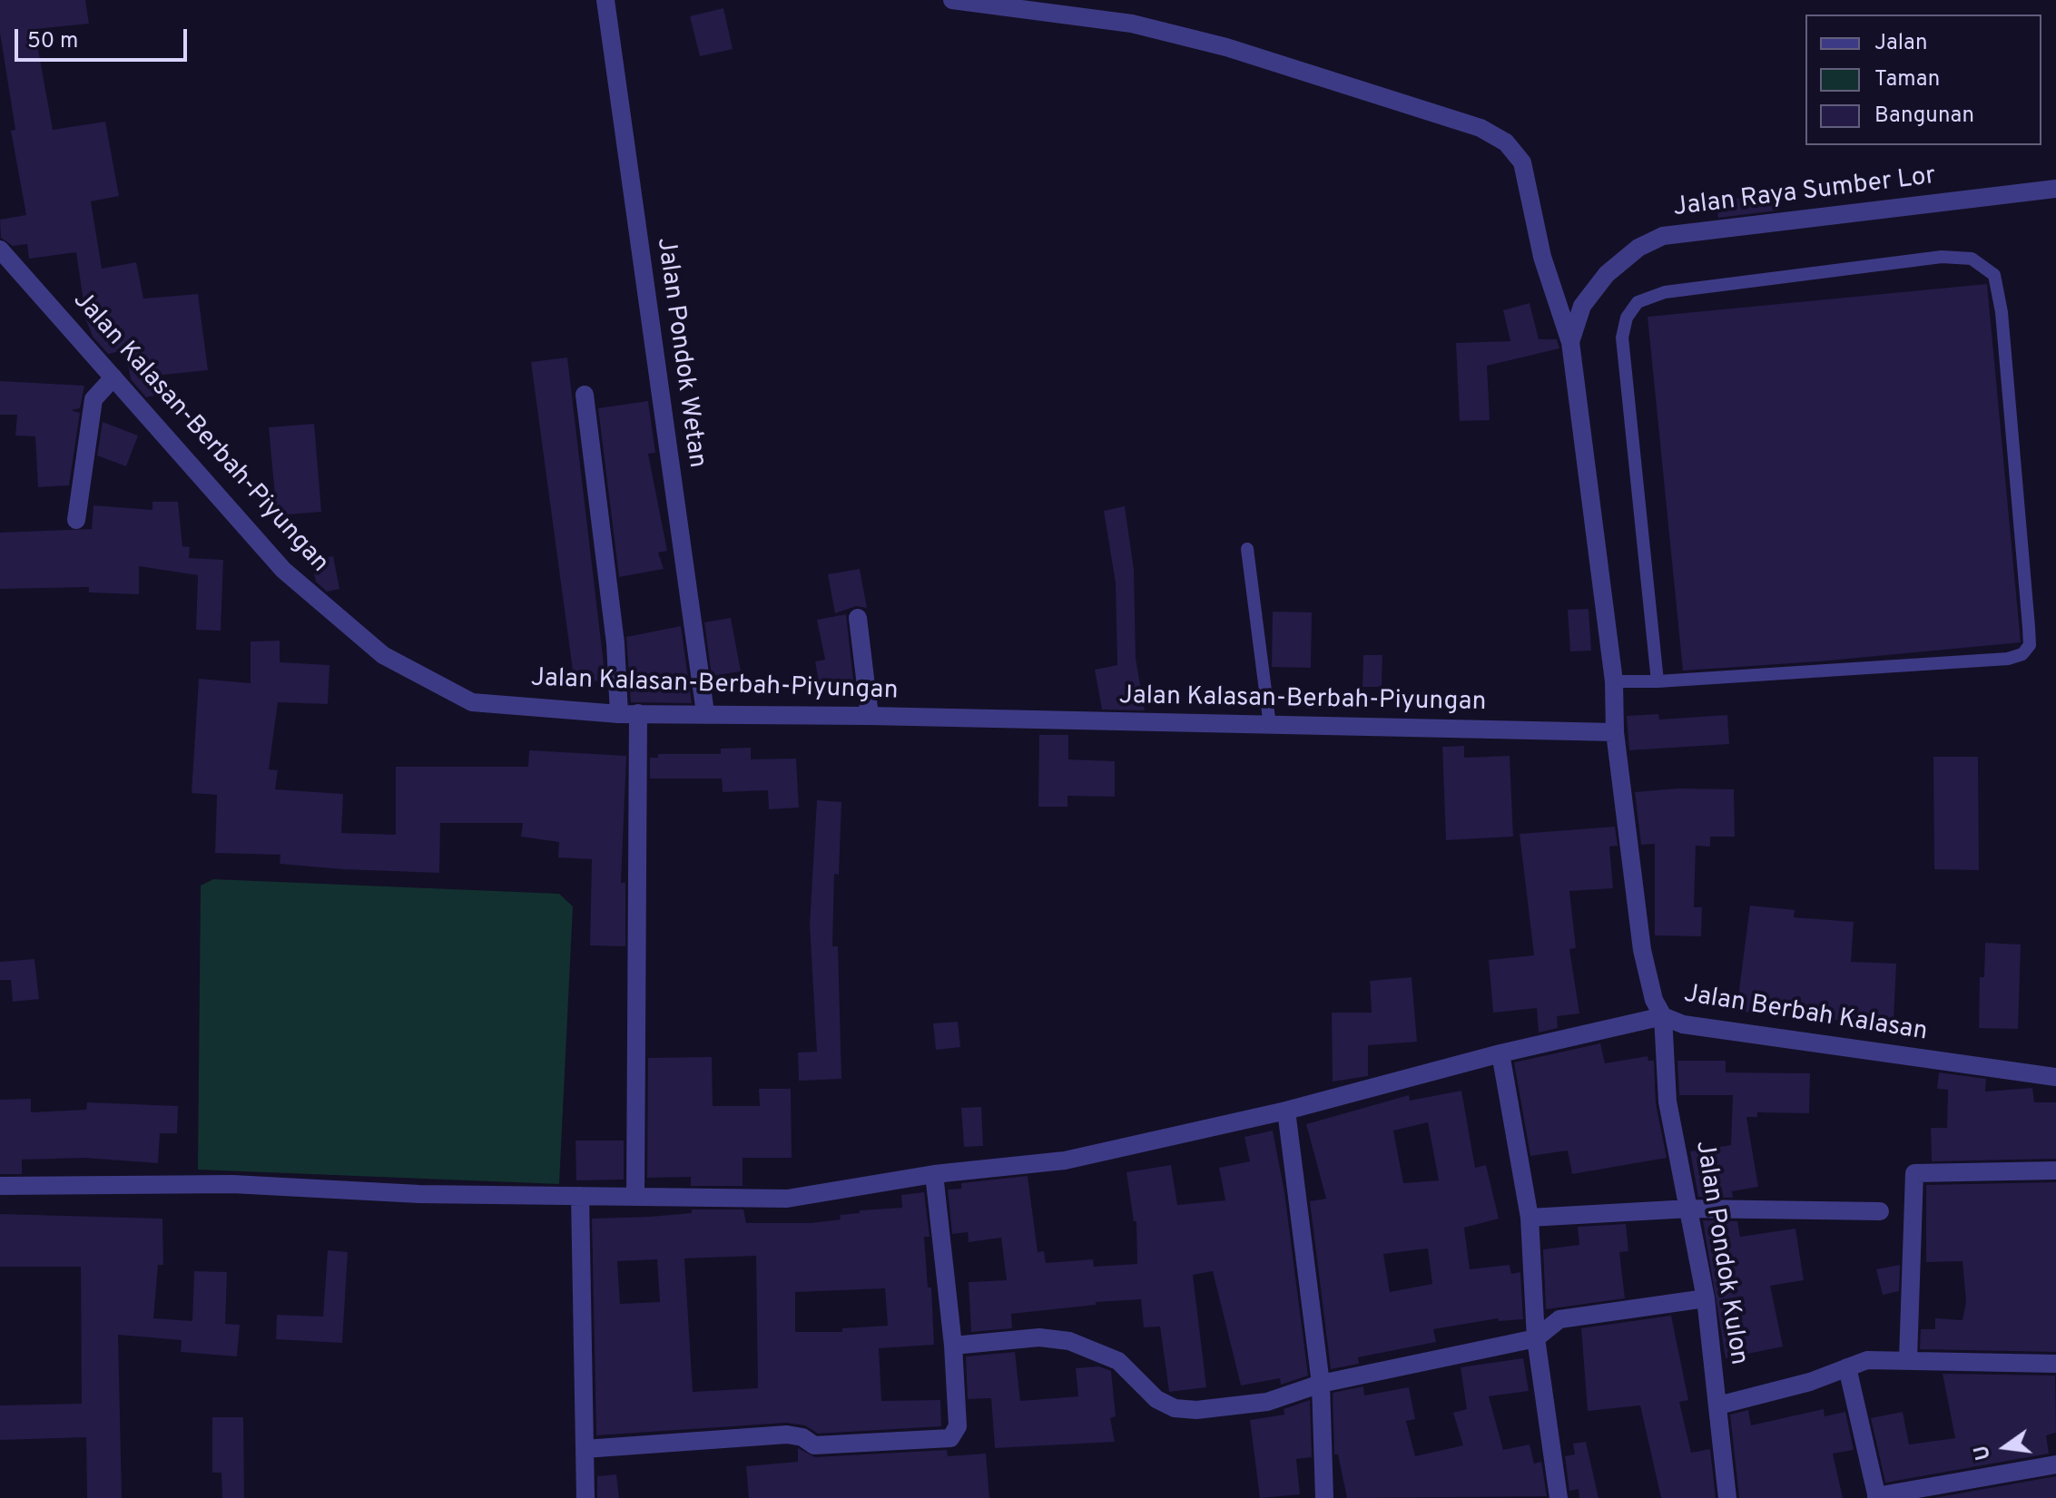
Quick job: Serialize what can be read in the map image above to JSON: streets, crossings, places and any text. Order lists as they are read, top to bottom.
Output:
{
  "streets": {
    "street": [
      "Jalan Raya Sumber Lor",
      "Jalan Pondok Wetan",
      "Jalan Kalasan-Berbah-Piyungan",
      "Jalan Berbah Kalasan",
      "Jalan Pondok Kulon"
    ]
  },
  "crossings": [
    ["Jalan Raya Sumber Lor", "Jalan Kalasan-Berbah-Piyungan"],
    ["Jalan Raya Sumber Lor", "Jalan Berbah Kalasan"],
    ["Jalan Pondok Wetan", "Jalan Kalasan-Berbah-Piyungan"],
    ["Jalan Kalasan-Berbah-Piyungan", "Jalan Berbah Kalasan"],
    ["Jalan Berbah Kalasan", "Jalan Pondok Kulon"]
  ],
  "legend": ["Jalan", "Taman", "Bangunan"],
  "scale_bar": "50 m",
  "north": "left"
}
